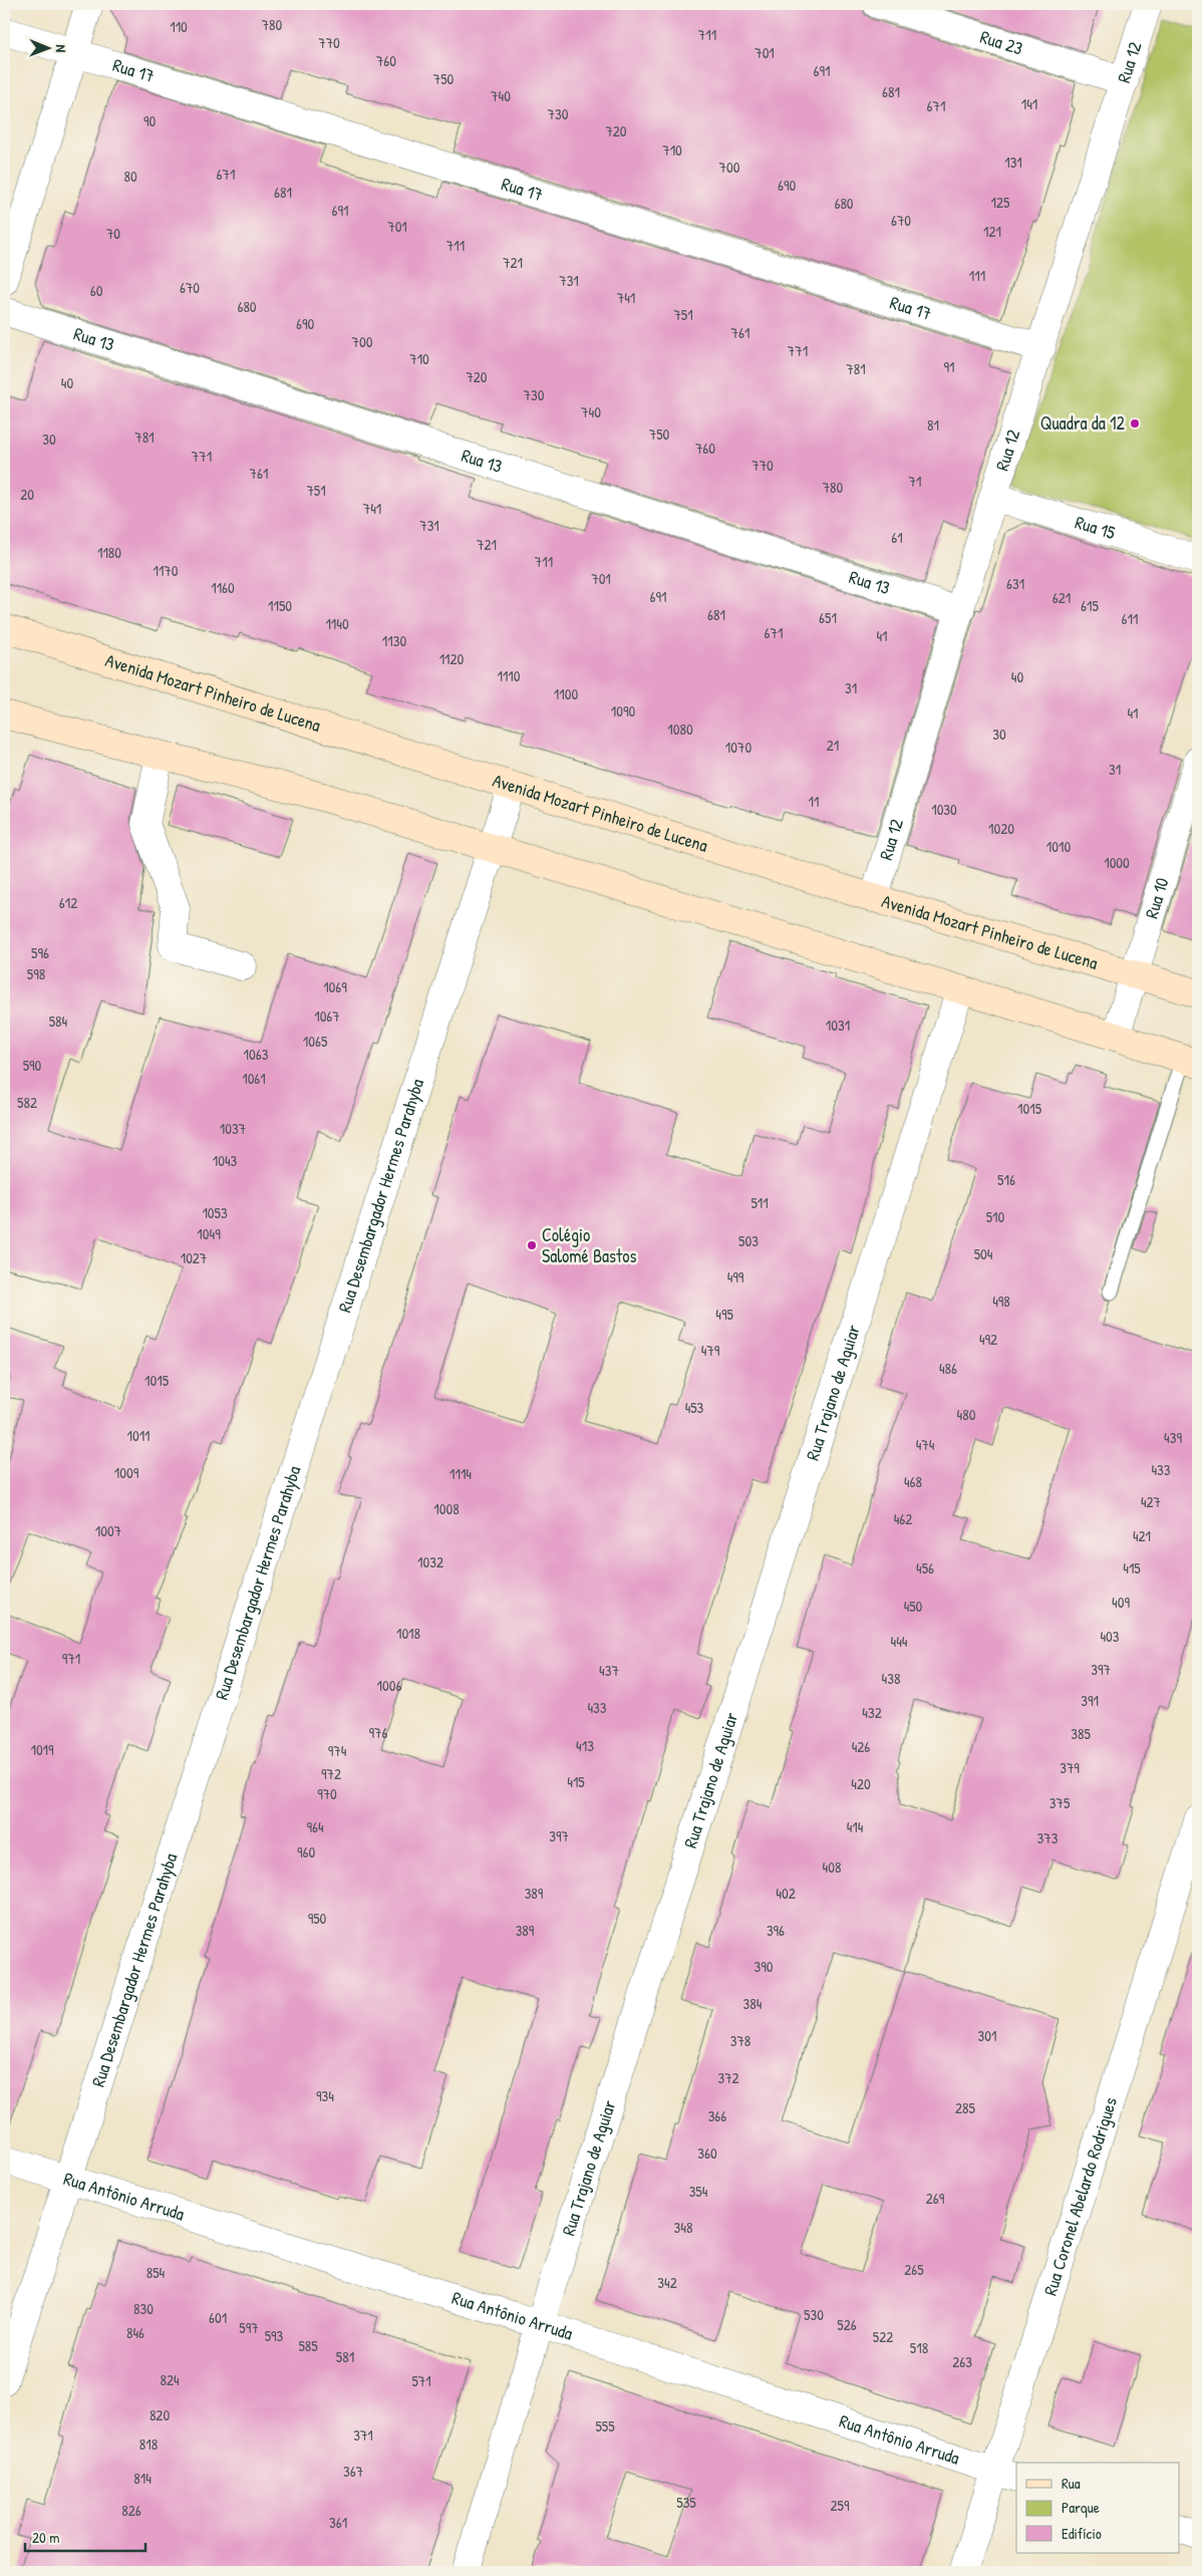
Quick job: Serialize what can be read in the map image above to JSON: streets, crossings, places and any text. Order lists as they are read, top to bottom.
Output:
{
  "streets": {
    "main road": ["Avenida Mozart Pinheiro de Lucena"],
    "street": [
      "Rua 23",
      "Rua 12",
      "Rua 17",
      "Rua 13",
      "Rua 15",
      "Rua 10",
      "Rua Desembargador Hermes Parahyba",
      "Rua Trajano de Aguiar",
      "Rua Antônio Arruda",
      "Rua Coronel Abelardo Rodrigues"
    ]
  },
  "crossings": [
    ["Rua 23", "Rua 12"],
    ["Rua 12", "Rua 17"],
    ["Rua 12", "Rua 13"],
    ["Rua 12", "Rua 15"],
    ["Rua 12", "Avenida Mozart Pinheiro de Lucena"],
    ["Avenida Mozart Pinheiro de Lucena", "Rua 10"],
    ["Avenida Mozart Pinheiro de Lucena", "Rua Desembargador Hermes Parahyba"],
    ["Rua Desembargador Hermes Parahyba", "Rua Antônio Arruda"],
    ["Rua Trajano de Aguiar", "Rua Antônio Arruda"],
    ["Rua Antônio Arruda", "Rua Coronel Abelardo Rodrigues"]
  ],
  "places": ["Quadra da 12", "Colégio Salomé Bastos"],
  "house_numbers": [
    "780",
    "110",
    "711",
    "770",
    "701",
    "760",
    "691",
    "750",
    "681",
    "740",
    "141",
    "671",
    "730",
    "90",
    "720",
    "710",
    "131",
    "700",
    "671",
    "80",
    "690",
    "681",
    "125",
    "680",
    "691",
    "670",
    "701",
    "121",
    "70",
    "711",
    "721",
    "111",
    "731",
    "670",
    "60",
    "741",
    "680",
    "751",
    "690",
    "761",
    "700",
    "771",
    "710",
    "91",
    "781",
    "720",
    "40",
    "730",
    "740",
    "81",
    "750",
    "781",
    "30",
    "760",
    "771",
    "770",
    "761",
    "71",
    "780",
    "751",
    "20",
    "741",
    "731",
    "61",
    "721",
    "1180",
    "711",
    "1170",
    "701",
    "631",
    "1160",
    "691",
    "621",
    "1150",
    "615",
    "681",
    "651",
    "611",
    "1140",
    "671",
    "41",
    "1130",
    "1120",
    "1110",
    "40",
    "31",
    "1100",
    "1090",
    "41",
    "1080",
    "30",
    "21",
    "1070",
    "31",
    "11",
    "1030",
    "1020",
    "1010",
    "1000",
    "612",
    "596",
    "598",
    "1069",
    "1067",
    "584",
    "1031",
    "1065",
    "1063",
    "590",
    "1061",
    "582",
    "1015",
    "1037",
    "1043",
    "516",
    "511",
    "1053",
    "510",
    "1049",
    "503",
    "504",
    "1027",
    "499",
    "498",
    "495",
    "492",
    "479",
    "486",
    "1015",
    "453",
    "480",
    "1011",
    "439",
    "474",
    "433",
    "1009",
    "1114",
    "468",
    "427",
    "1008",
    "462",
    "1007",
    "421",
    "1032",
    "456",
    "415",
    "409",
    "450",
    "1018",
    "403",
    "444",
    "971",
    "397",
    "437",
    "438",
    "1006",
    "391",
    "433",
    "432",
    "976",
    "385",
    "413",
    "426",
    "1019",
    "974",
    "379",
    "972",
    "415",
    "420",
    "970",
    "375",
    "964",
    "414",
    "397",
    "373",
    "960",
    "408",
    "389",
    "402",
    "950",
    "389",
    "396",
    "390",
    "384",
    "301",
    "378",
    "372",
    "934",
    "285",
    "366",
    "360",
    "354",
    "269",
    "348",
    "265",
    "854",
    "342",
    "830",
    "530",
    "601",
    "526",
    "597",
    "846",
    "593",
    "522",
    "585",
    "518",
    "581",
    "263",
    "824",
    "571",
    "820",
    "555",
    "371",
    "818",
    "367",
    "814",
    "535",
    "259",
    "826",
    "361"
  ],
  "legend": ["Rua", "Parque", "Edifício"],
  "scale_bar": "20 m",
  "north": "right"
}
